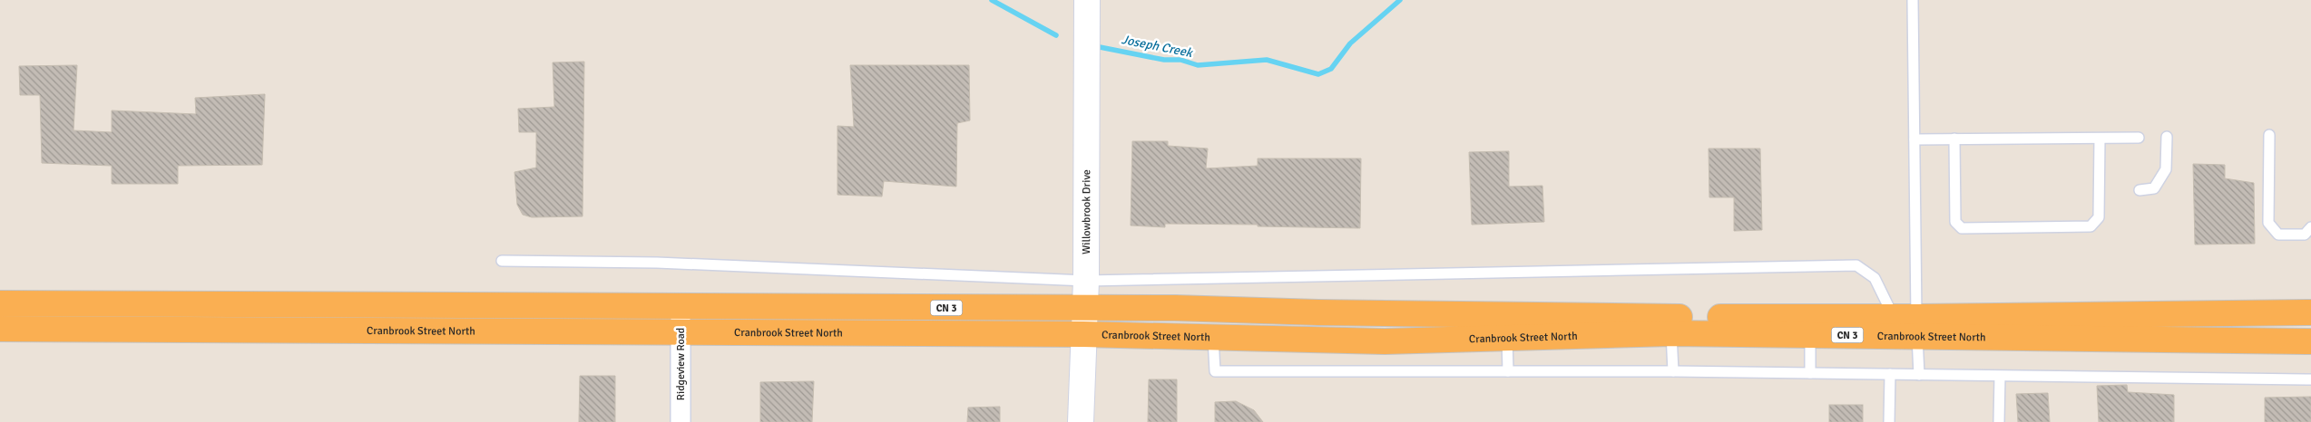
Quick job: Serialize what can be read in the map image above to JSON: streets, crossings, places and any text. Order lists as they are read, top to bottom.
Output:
{
  "streets": {
    "highway": ["CN 3", "Cranbrook Street North"],
    "street": ["Willowbrook Drive", "Ridgeview Road"]
  },
  "crossings": [
    ["Willowbrook Drive", "Cranbrook Street North"],
    ["Cranbrook Street North", "Ridgeview Road"]
  ],
  "water": ["Joseph Creek"]
}
